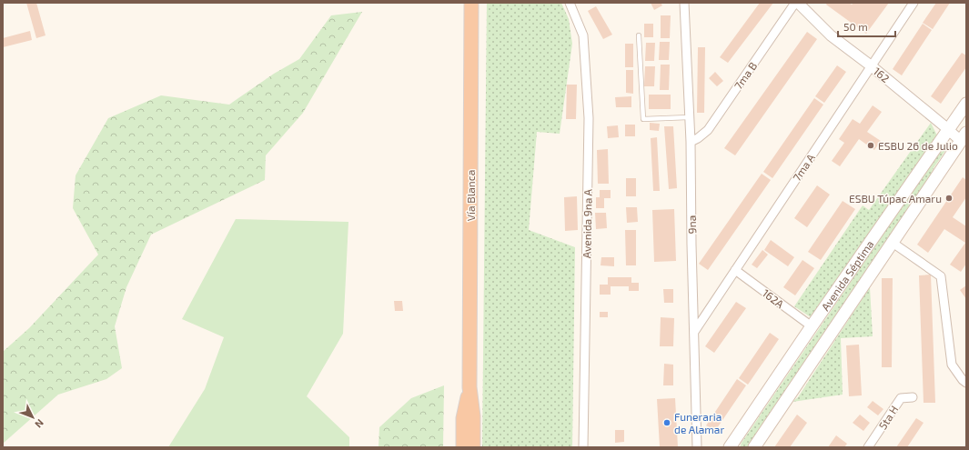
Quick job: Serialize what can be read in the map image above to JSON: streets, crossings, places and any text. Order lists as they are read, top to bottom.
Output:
{
  "streets": {
    "highway": ["Vía Blanca"],
    "main road": ["Avenida Séptima"],
    "street": [
      "162",
      "7ma B",
      "7ma A",
      "Avenida 9na A",
      "9na",
      "162A",
      "5ta H"
    ]
  },
  "crossings": [
    ["162", "7ma B"],
    ["162", "7ma A"],
    ["162", "Avenida Séptima"],
    ["7ma B", "9na"],
    ["7ma A", "9na"],
    ["7ma A", "162A"],
    ["Avenida Séptima", "162A"]
  ],
  "places": ["ESBU 26 de Julio", "ESBU Túpac Amaru", "Funeraria de Alamar"],
  "scale_bar": "50 m",
  "north": "bottom right"
}
